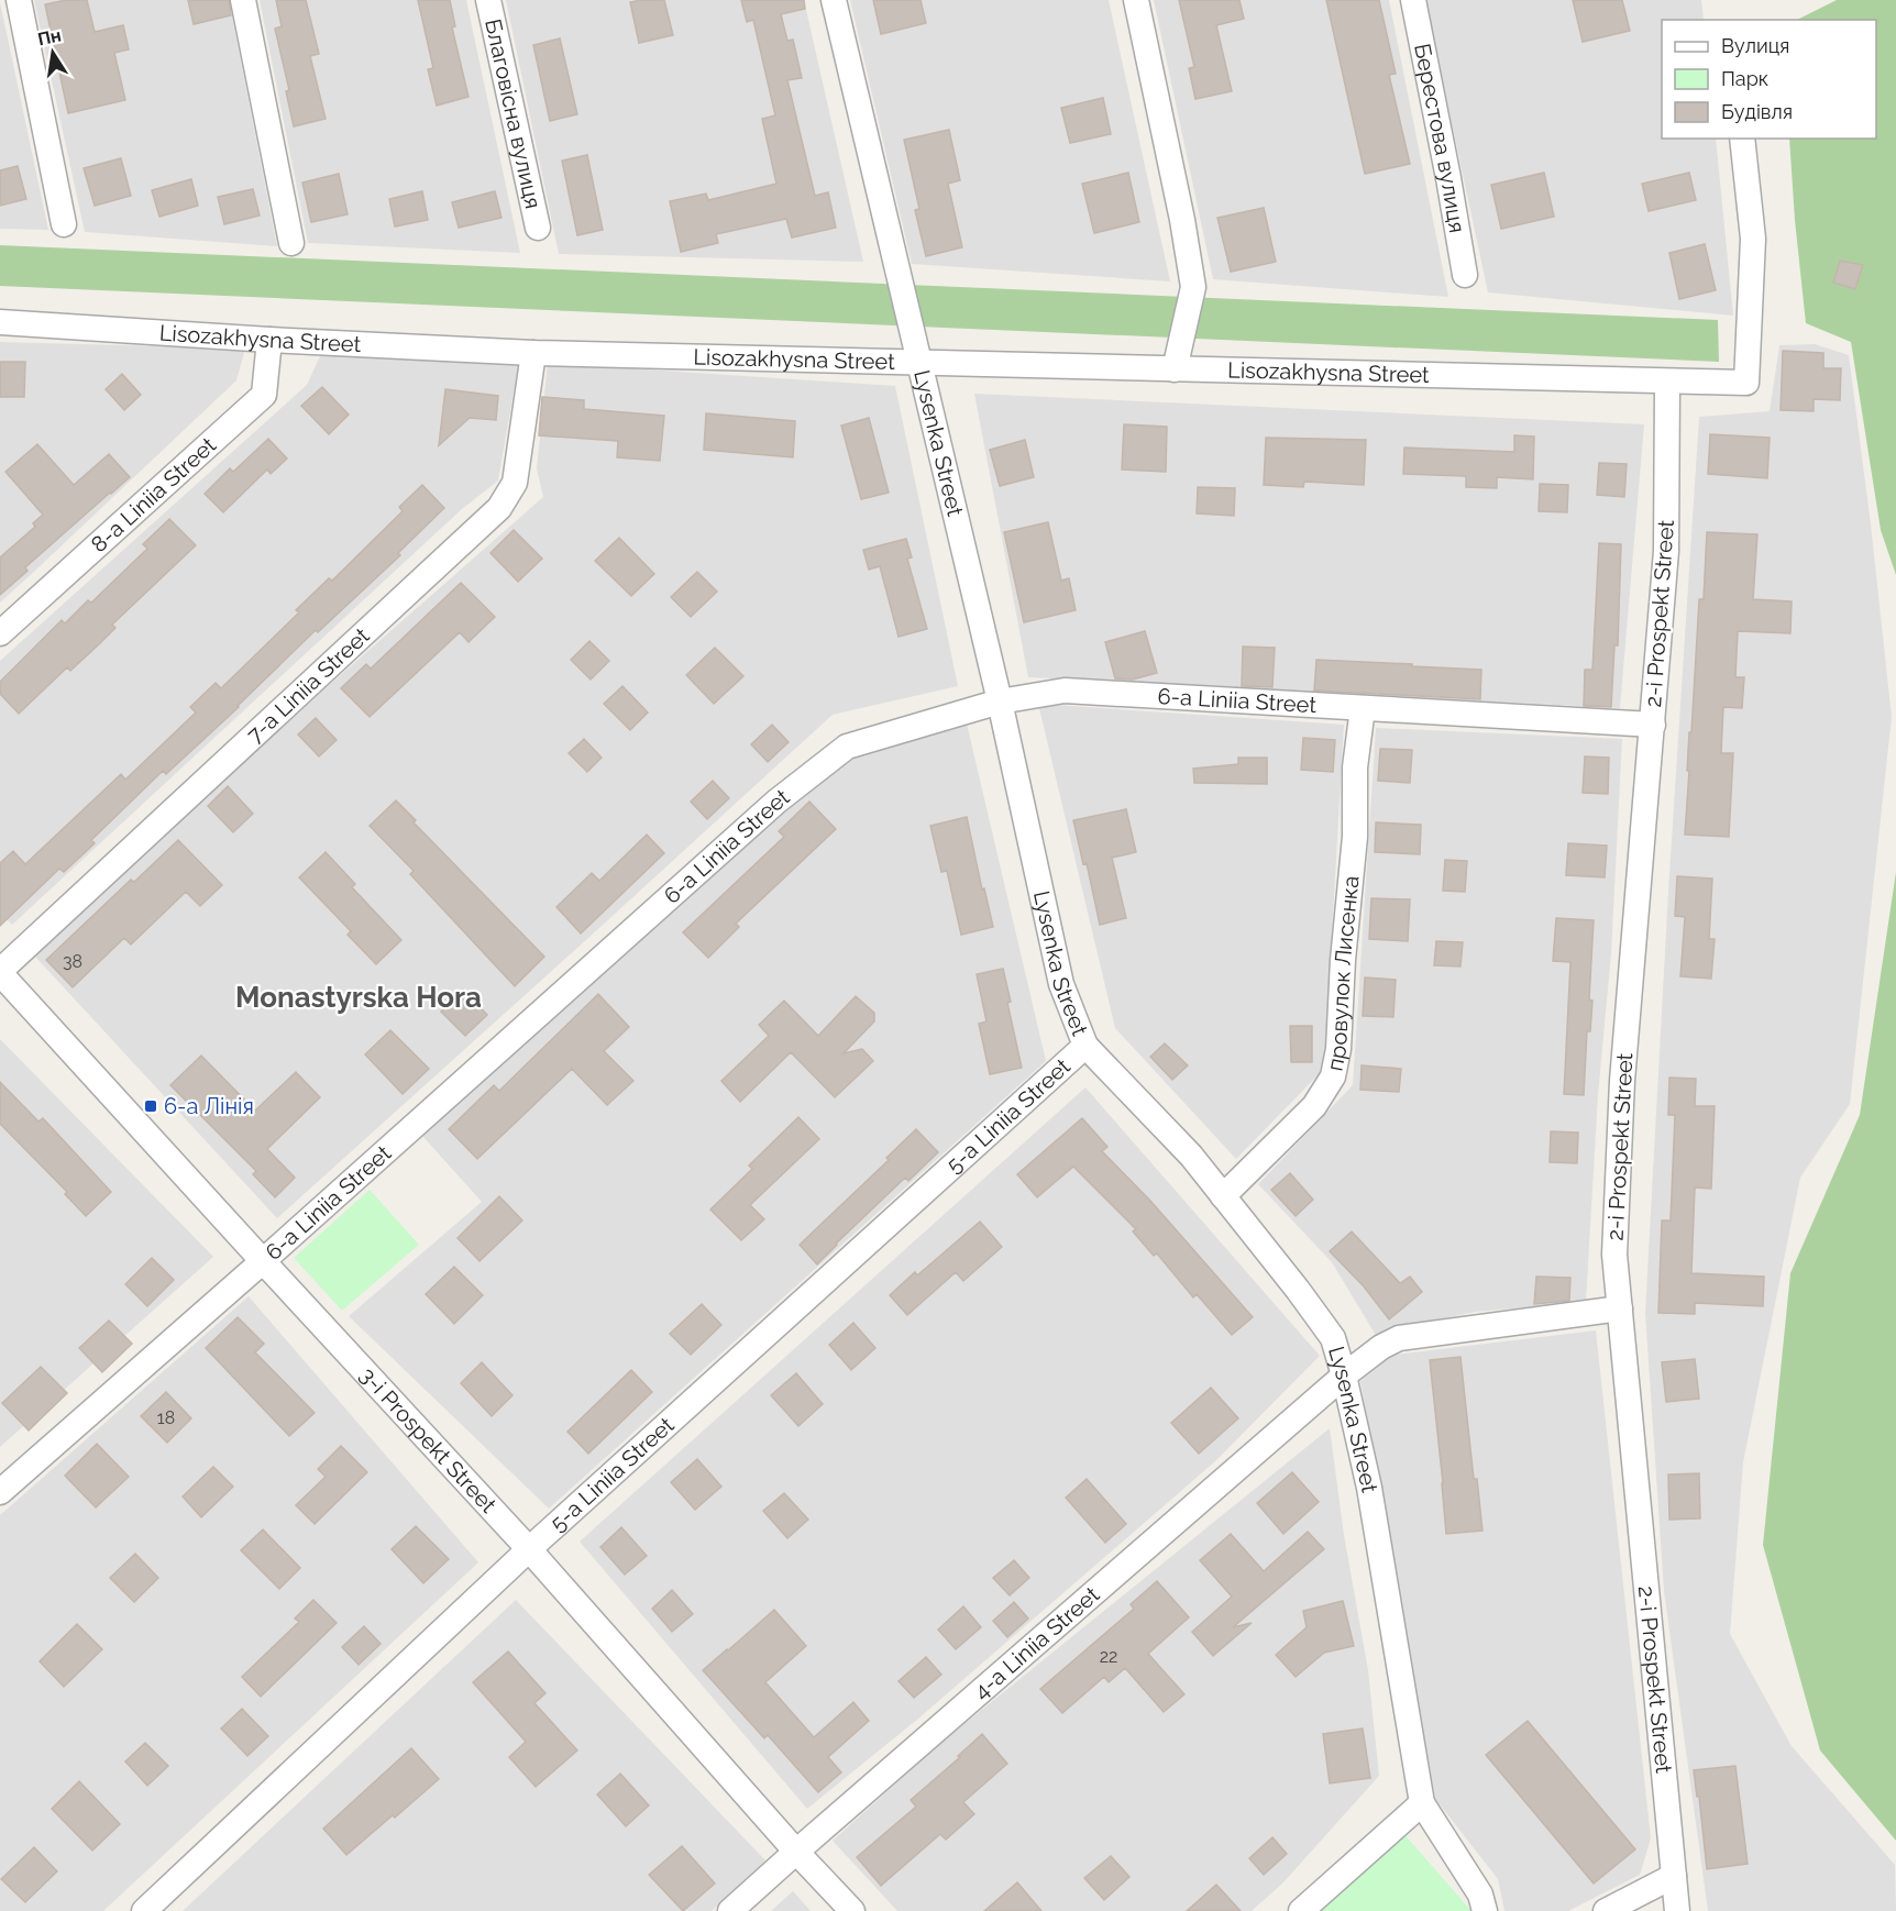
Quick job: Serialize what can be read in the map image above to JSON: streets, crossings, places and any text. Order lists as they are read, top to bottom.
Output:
{
  "streets": {
    "street": [
      "Благовісна вулиця",
      "Берестова вулиця",
      "Lisozakhysna Street",
      "Lysenka Street",
      "8-a Liniia Street",
      "2-i Prospekt Street",
      "7-a Liniia Street",
      "6-a Liniia Street",
      "провулок Лисенка",
      "5-a Liniia Street",
      "3-i Prospekt Street",
      "4-a Liniia Street"
    ]
  },
  "crossings": [
    ["Lisozakhysna Street", "Lysenka Street"],
    ["Lisozakhysna Street", "8-a Liniia Street"],
    ["Lisozakhysna Street", "2-i Prospekt Street"],
    ["Lisozakhysna Street", "7-a Liniia Street"],
    ["Lysenka Street", "6-a Liniia Street"],
    ["Lysenka Street", "провулок Лисенка"],
    ["Lysenka Street", "5-a Liniia Street"],
    ["Lysenka Street", "4-a Liniia Street"],
    ["2-i Prospekt Street", "6-a Liniia Street"],
    ["2-i Prospekt Street", "4-a Liniia Street"],
    ["7-a Liniia Street", "3-i Prospekt Street"],
    ["6-a Liniia Street", "провулок Лисенка"],
    ["6-a Liniia Street", "3-i Prospekt Street"],
    ["5-a Liniia Street", "3-i Prospekt Street"],
    ["3-i Prospekt Street", "4-a Liniia Street"]
  ],
  "districts": ["Monastyrska Hora"],
  "places": {
    "transit": ["6-а Лінія"]
  },
  "house_numbers": ["38", "18", "22"],
  "legend": ["Вулиця", "Парк", "Будівля"],
  "north": "top"
}
